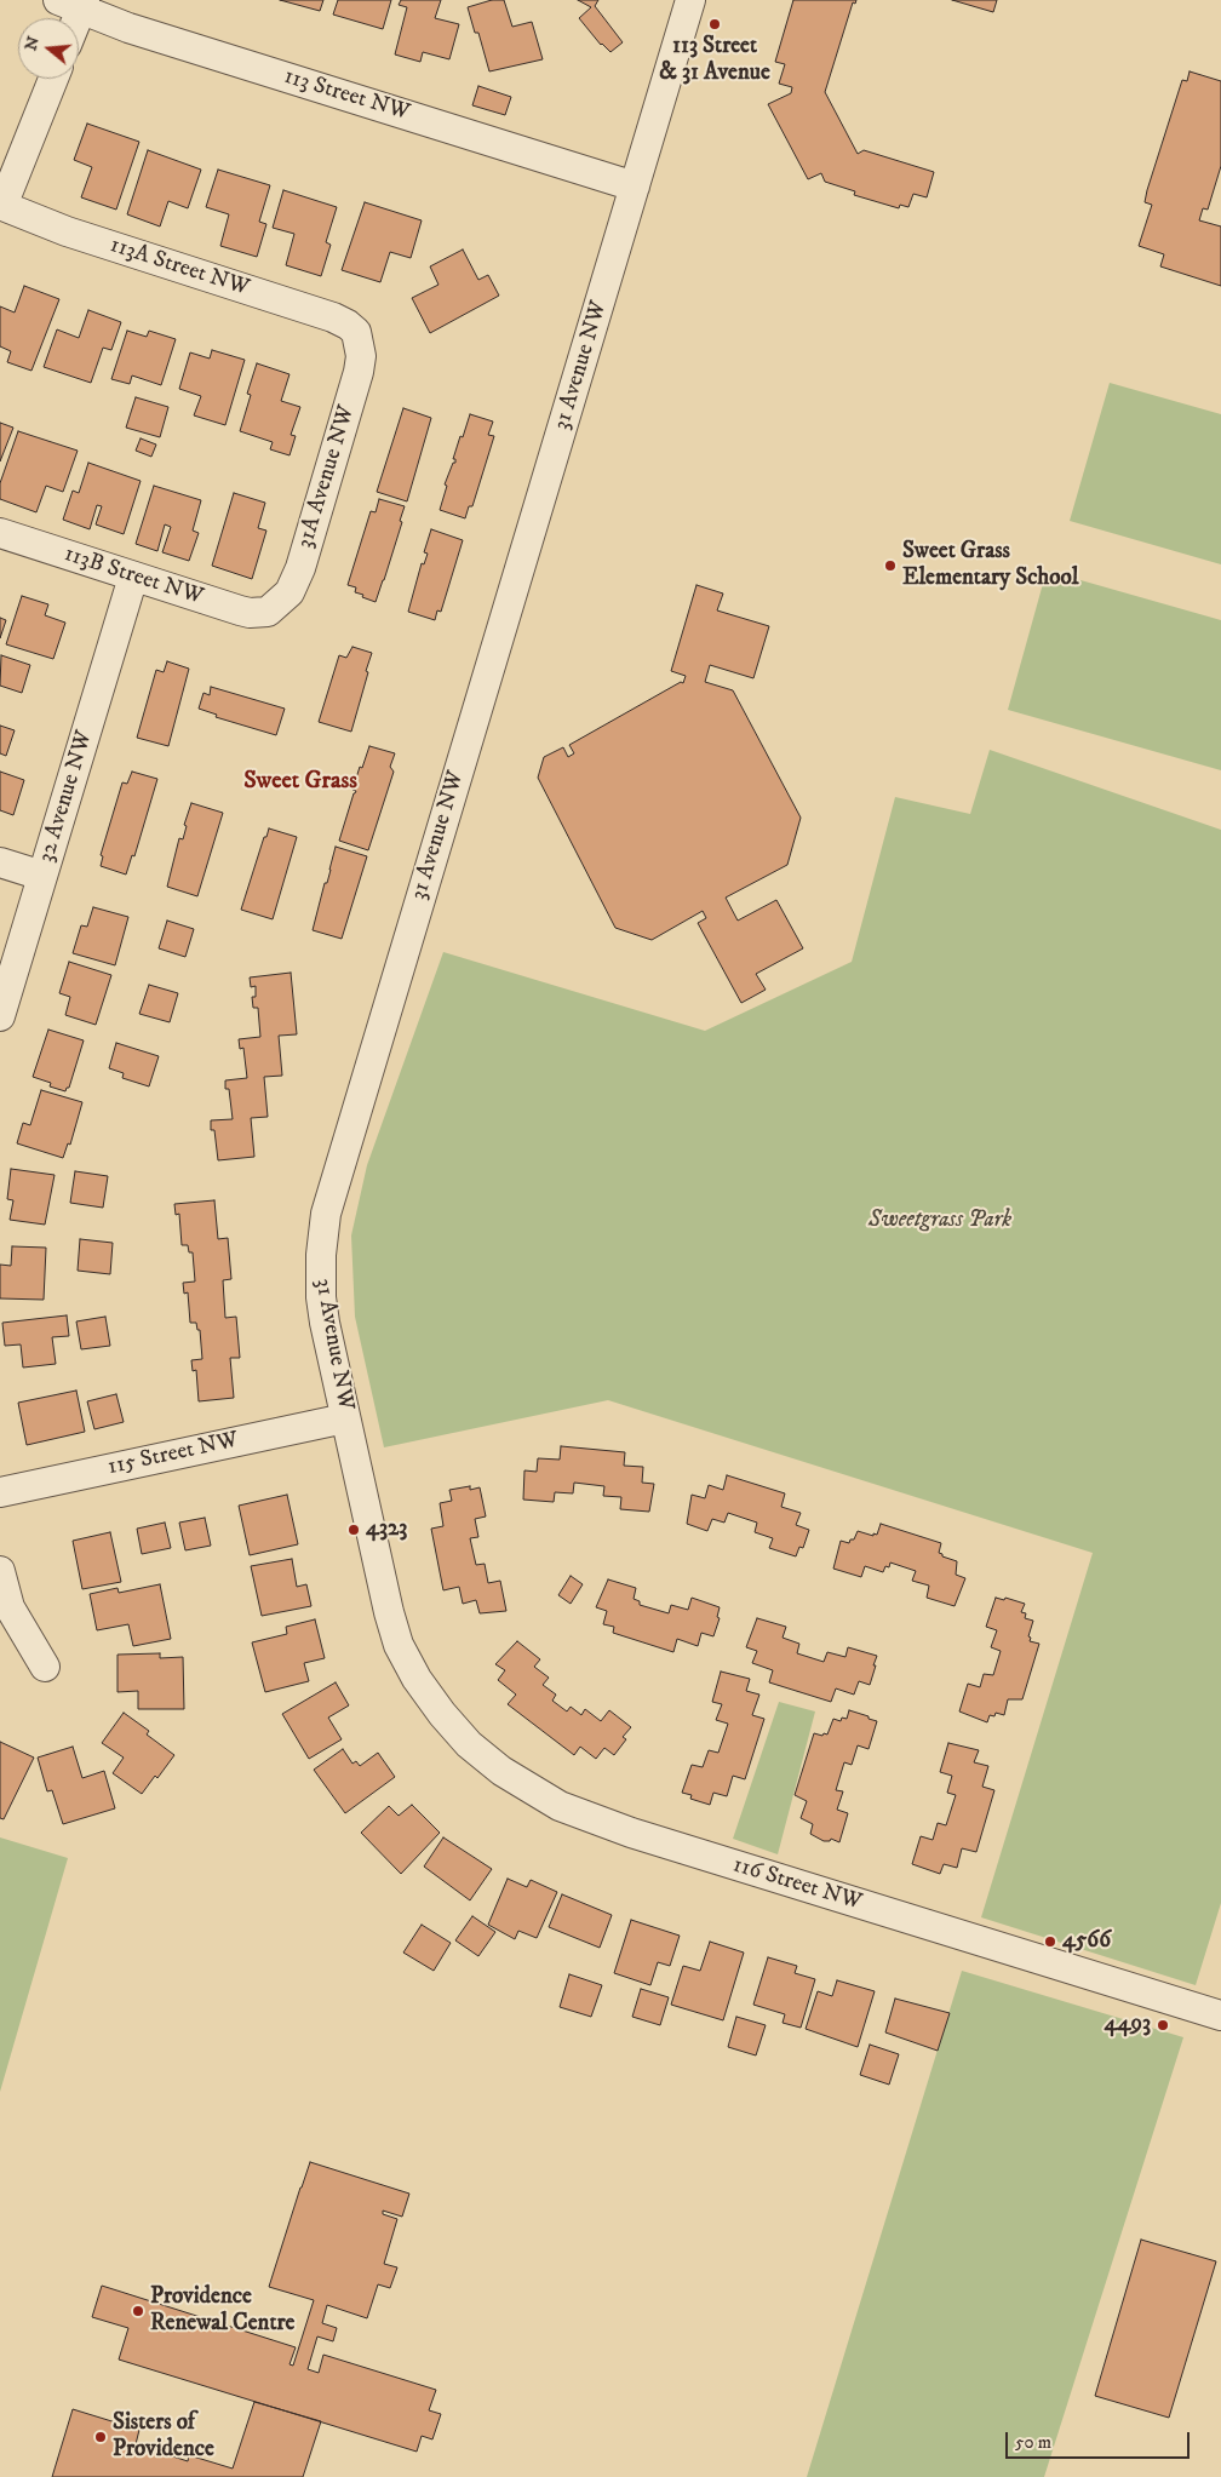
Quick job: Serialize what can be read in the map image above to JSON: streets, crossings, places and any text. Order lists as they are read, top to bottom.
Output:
{
  "streets": {
    "street": [
      "113 Street NW",
      "113A Street NW",
      "31 Avenue NW",
      "31A Avenue NW",
      "113B Street NW",
      "32 Avenue NW",
      "115 Street NW",
      "116 Street NW"
    ]
  },
  "crossings": [
    ["113 Street NW", "31 Avenue NW"],
    ["113A Street NW", "31A Avenue NW"],
    ["31 Avenue NW", "115 Street NW"],
    ["31 Avenue NW", "116 Street NW"],
    ["31A Avenue NW", "113B Street NW"],
    ["113B Street NW", "32 Avenue NW"]
  ],
  "districts": ["Sweet Grass"],
  "parks": ["Sweetgrass Park"],
  "places": [
    "113 Street & 31 Avenue",
    "Sweet Grass Elementary School",
    "4323",
    "4566",
    "4493",
    "Providence Renewal Centre",
    "Sisters of Providence"
  ],
  "scale_bar": "50 m",
  "north": "left"
}
